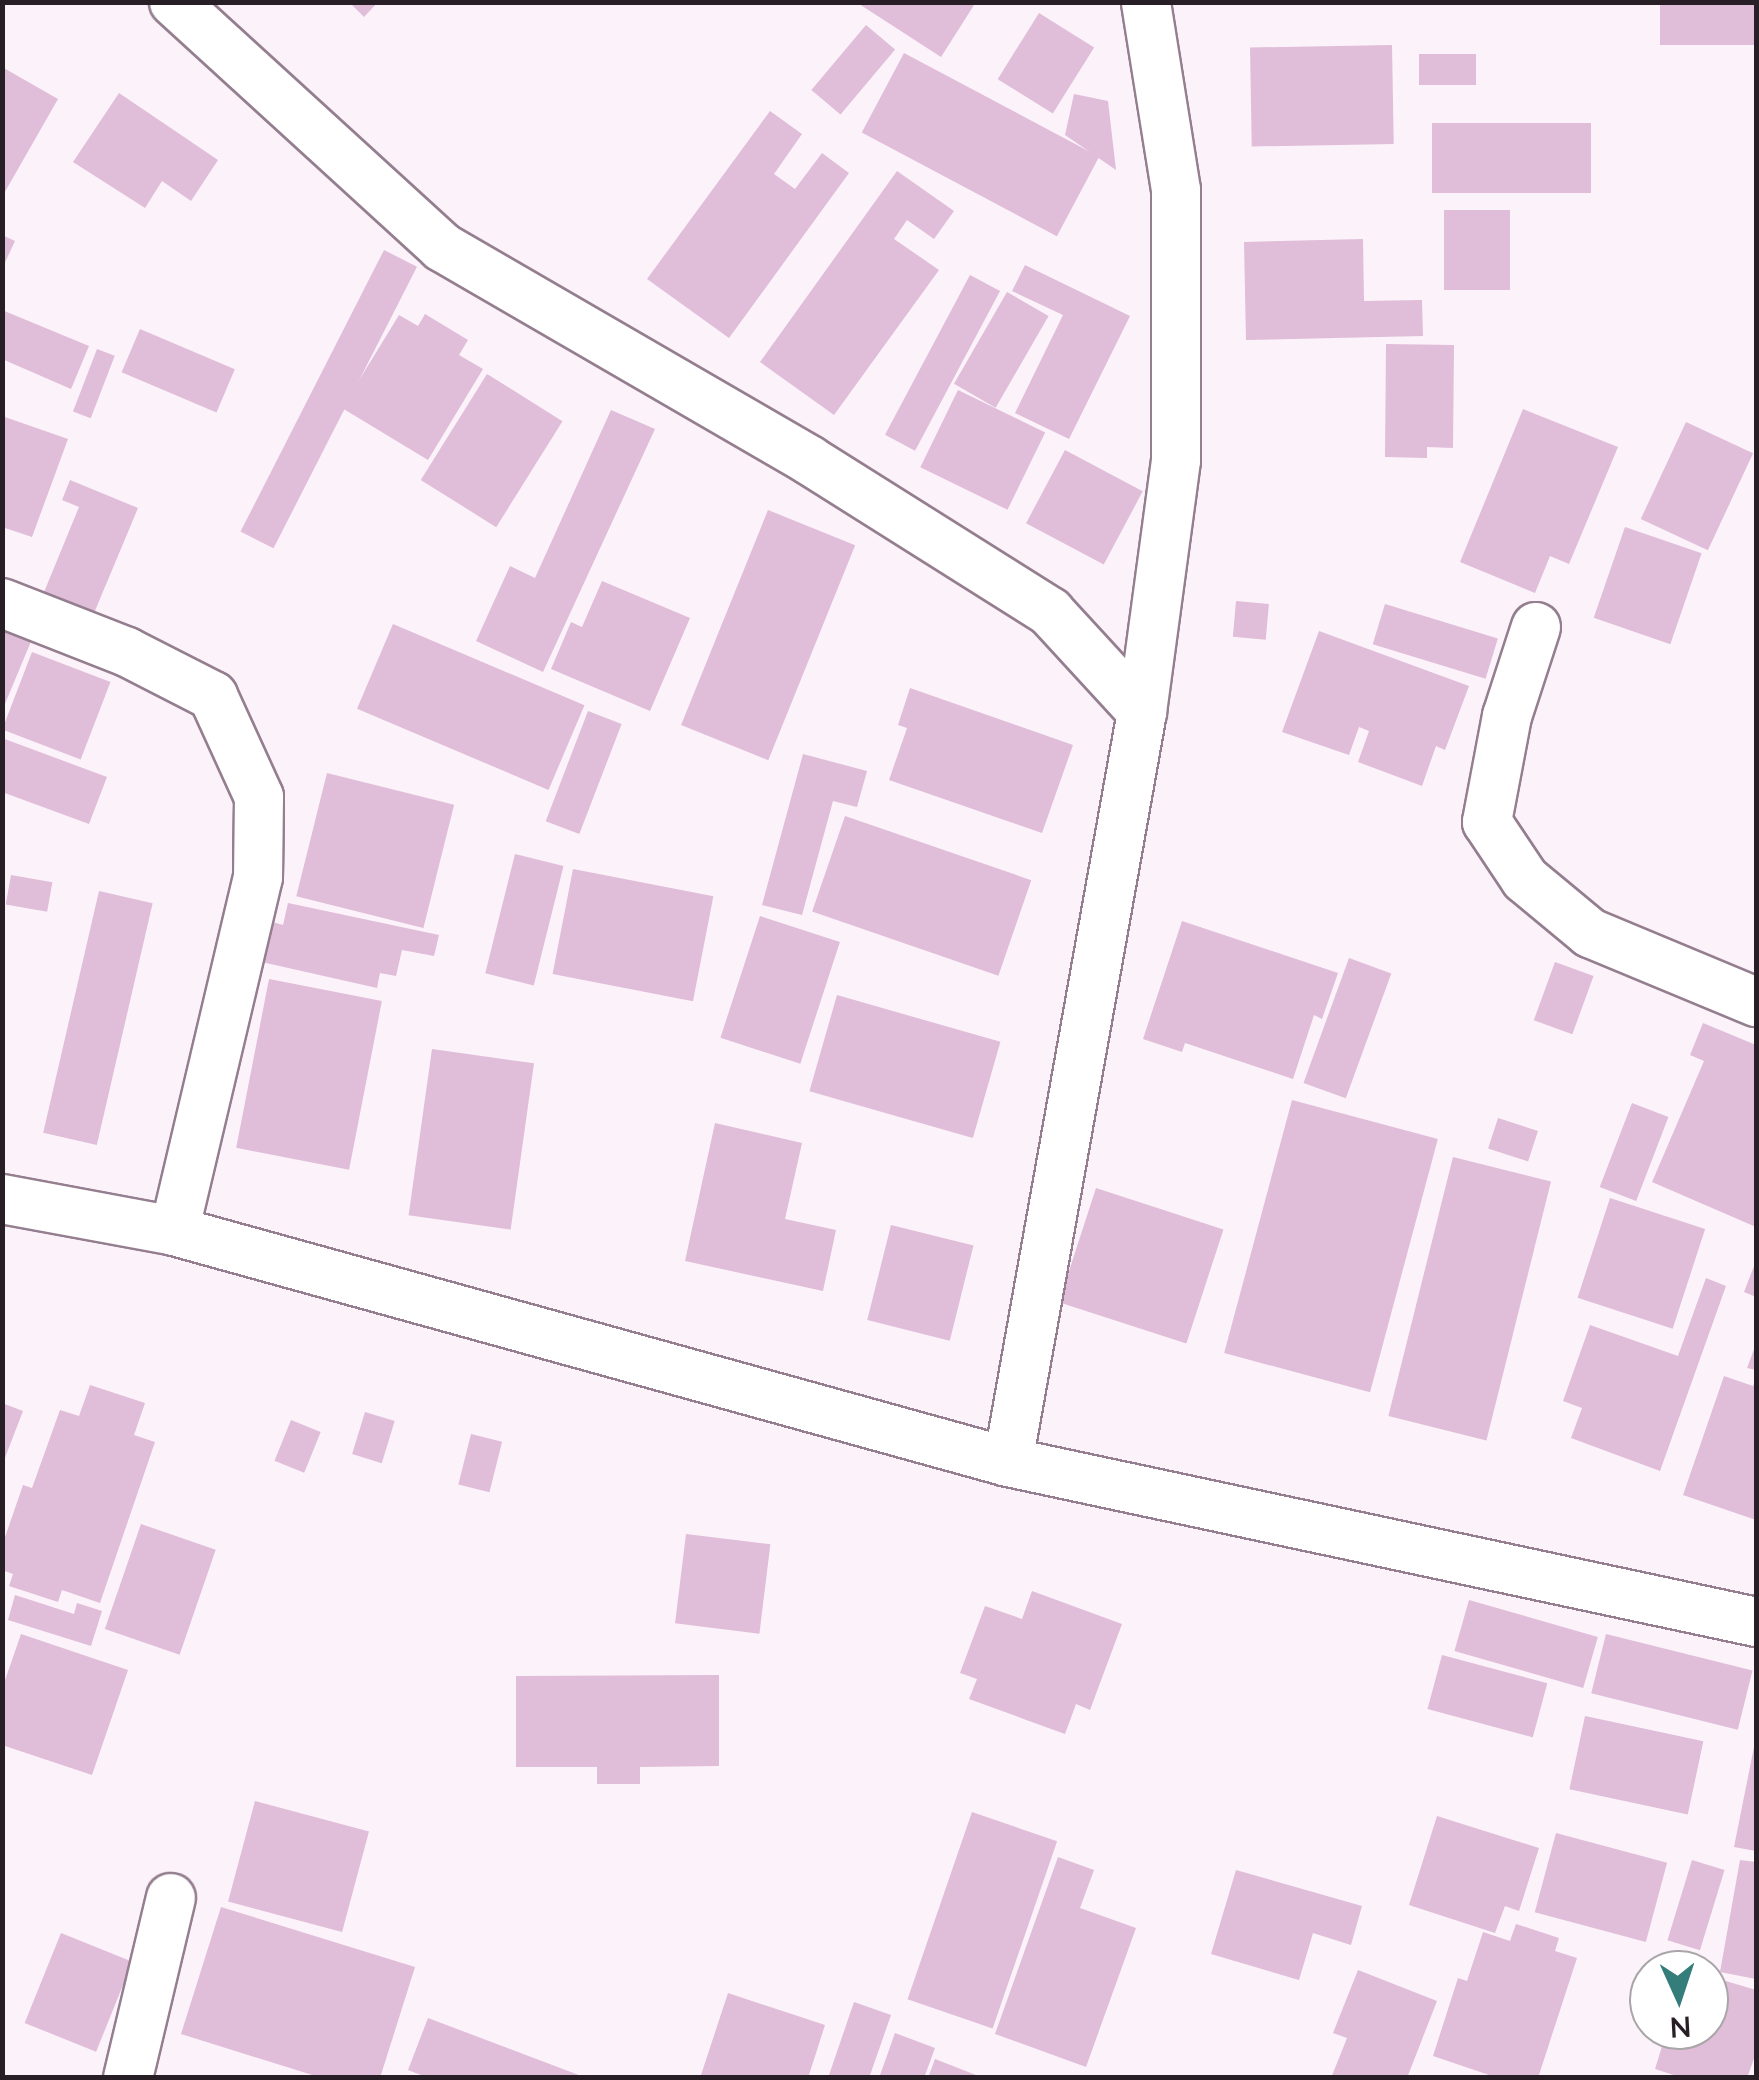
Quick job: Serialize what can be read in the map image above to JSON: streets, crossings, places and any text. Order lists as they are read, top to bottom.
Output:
{
  "north": "bottom"
}
